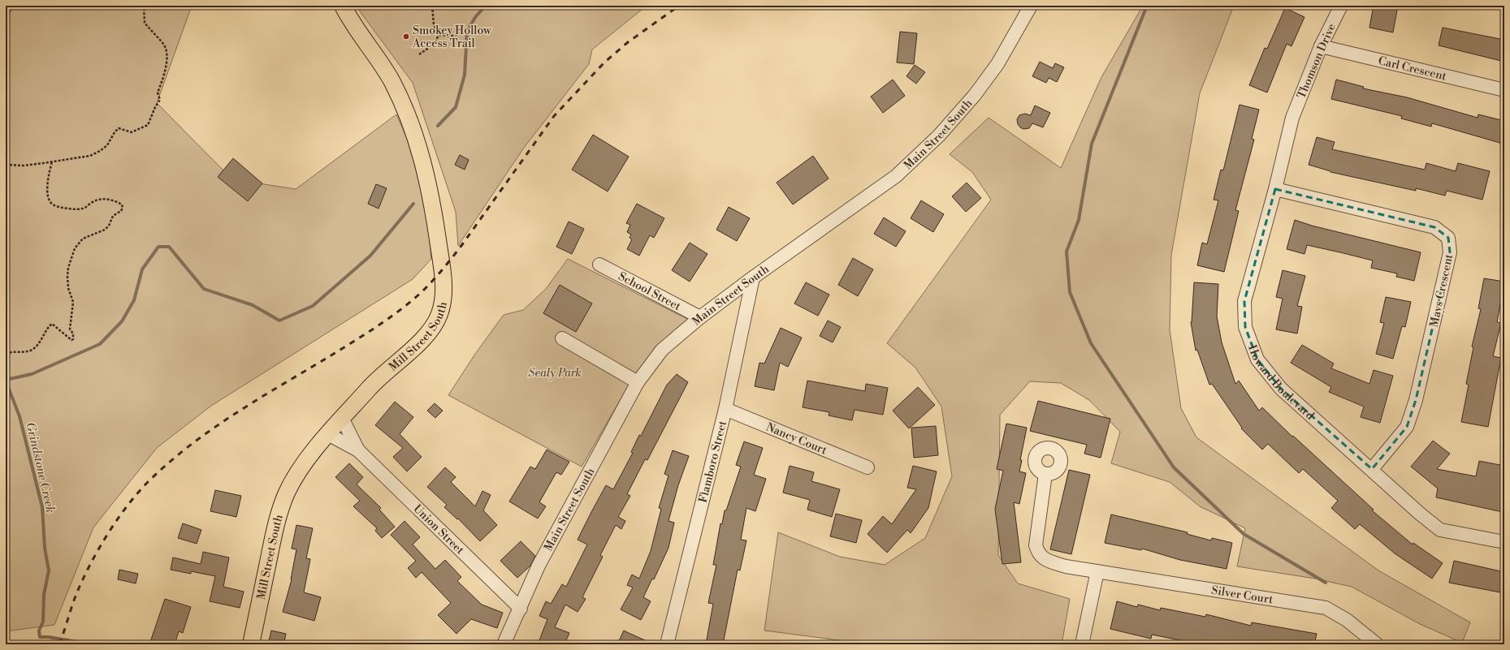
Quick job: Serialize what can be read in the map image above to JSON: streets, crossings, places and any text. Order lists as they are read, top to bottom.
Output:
{
  "streets": {
    "main road": ["Mill Street South"],
    "street": [
      "Thomson Drive",
      "Carl Crescent",
      "Main Street South",
      "Mays Crescent",
      "School Street",
      "Howard Boulevard",
      "Nancy Court",
      "Flamboro Street",
      "Union Street",
      "Silver Court"
    ]
  },
  "crossings": [
    ["Thomson Drive", "Carl Crescent"],
    ["Thomson Drive", "Howard Boulevard"],
    ["Main Street South", "School Street"],
    ["Main Street South", "Flamboro Street"],
    ["Main Street South", "Union Street"],
    ["Mays Crescent", "Howard Boulevard"],
    ["Mill Street South", "Union Street"],
    ["Nancy Court", "Flamboro Street"]
  ],
  "water": ["Grindstone Creek"],
  "parks": ["Sealy Park"],
  "places": ["Smokey Hollow Access Trail"]
}
